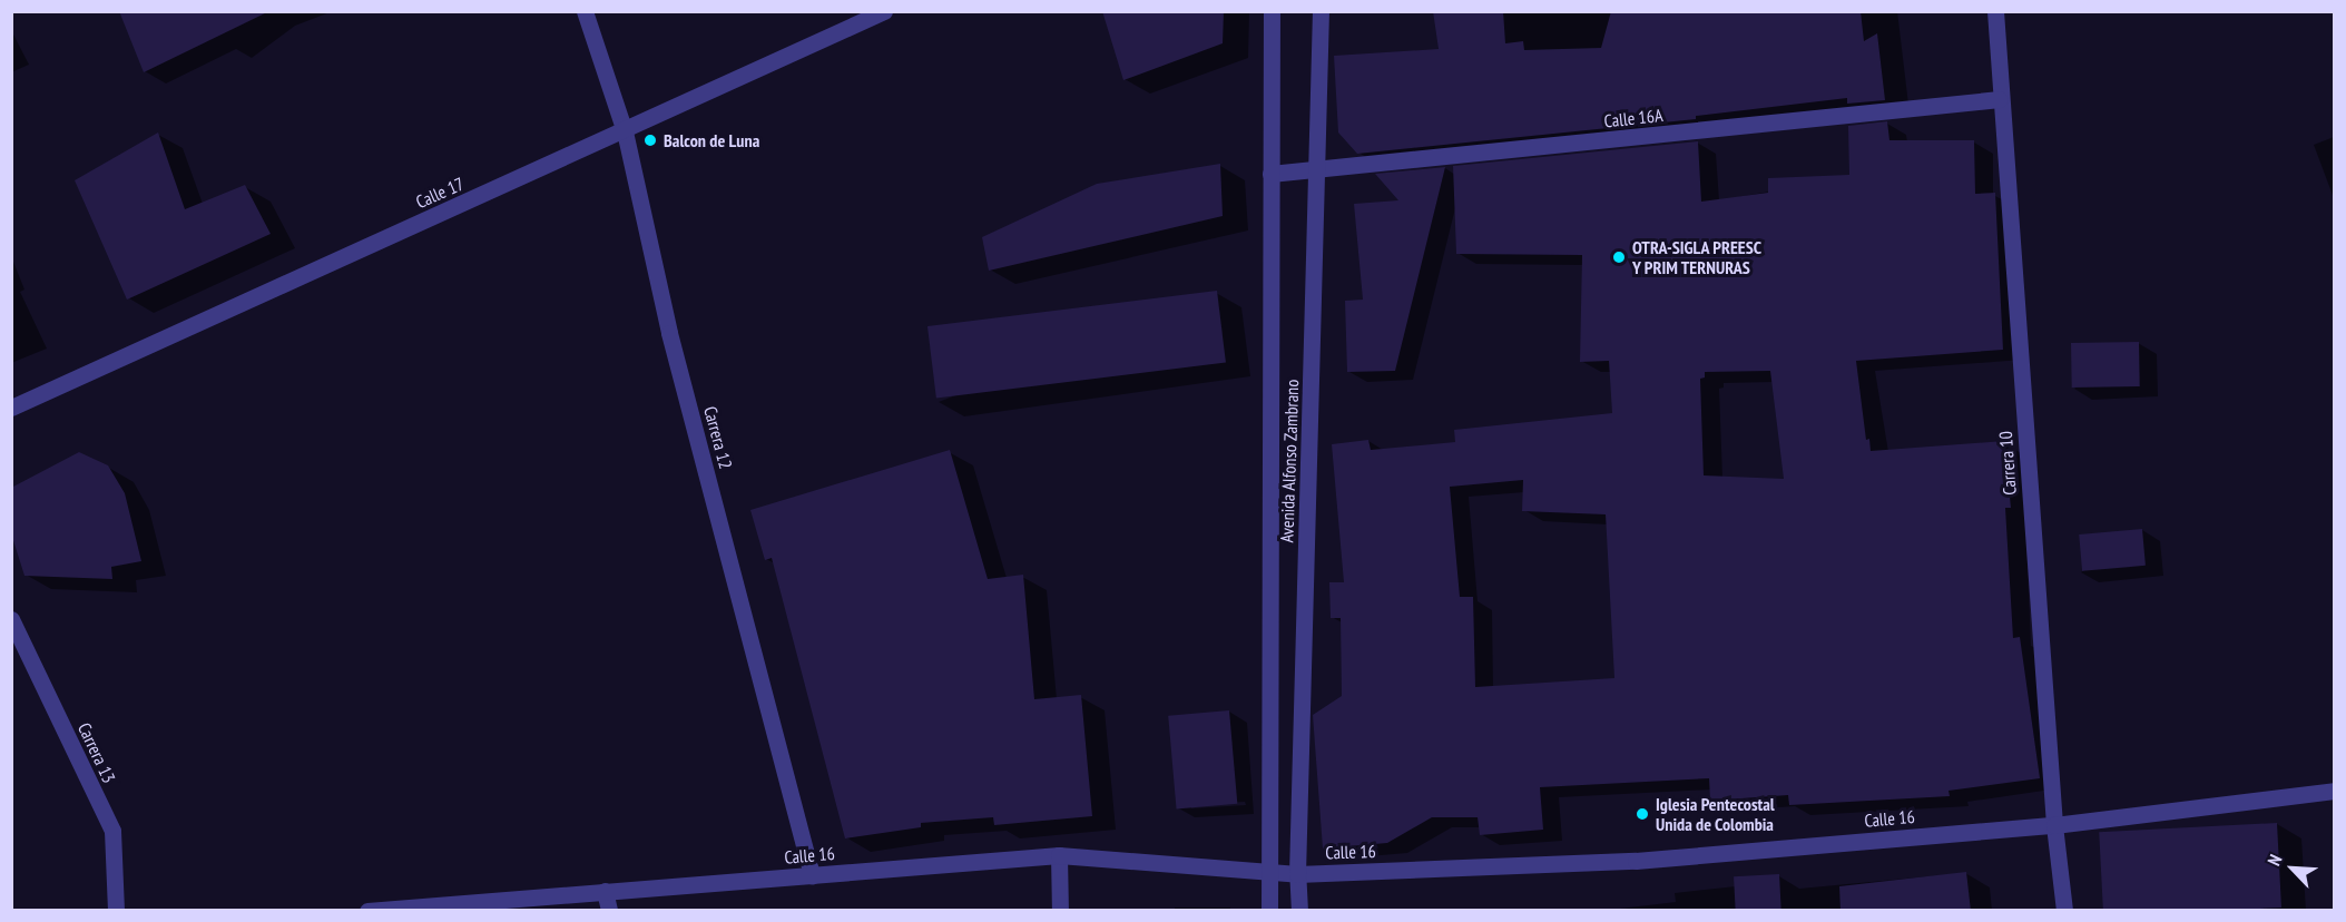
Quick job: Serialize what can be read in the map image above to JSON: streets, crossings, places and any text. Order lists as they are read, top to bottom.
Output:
{
  "streets": {
    "street": [
      "Calle 16A",
      "Calle 17",
      "Carrera 12",
      "Avenida Alfonso Zambrano",
      "Carrera 10",
      "Carrera 13",
      "Calle 16"
    ]
  },
  "crossings": [
    ["Calle 16A", "Avenida Alfonso Zambrano"],
    ["Calle 16A", "Carrera 10"],
    ["Calle 17", "Carrera 12"],
    ["Carrera 12", "Calle 16"],
    ["Avenida Alfonso Zambrano", "Calle 16"],
    ["Carrera 10", "Calle 16"]
  ],
  "places": ["Balcon de Luna", "OTRA-SIGLA PREESC Y PRIM TERNURAS", "Iglesia Pentecostal Unida de Colombia"],
  "north": "top left"
}
